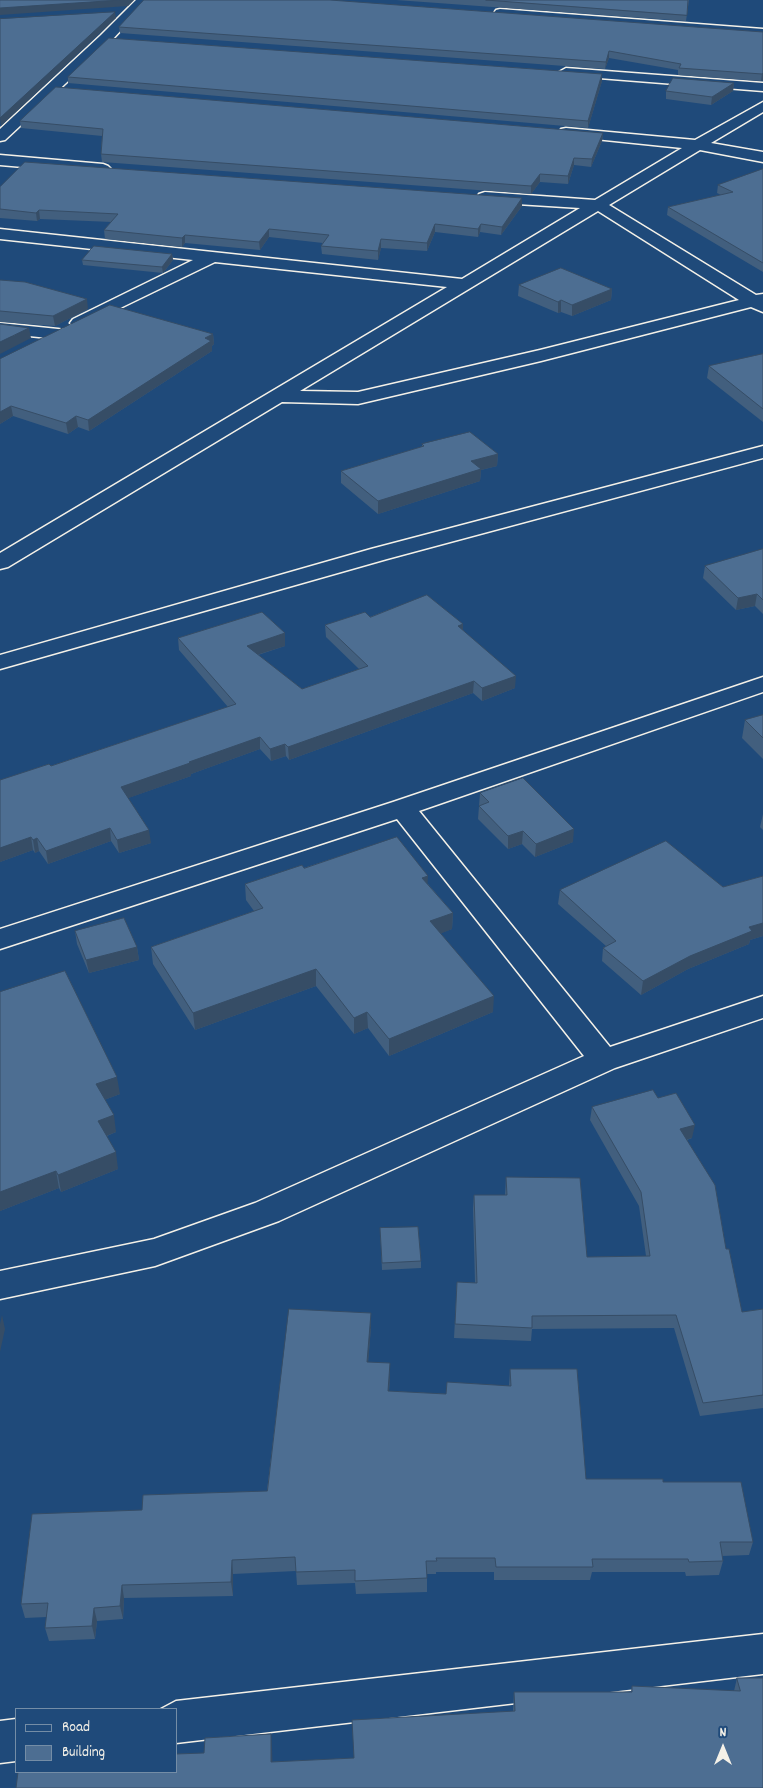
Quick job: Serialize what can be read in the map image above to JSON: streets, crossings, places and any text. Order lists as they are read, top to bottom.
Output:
{
  "legend": ["Road", "Building"],
  "north": "top"
}
